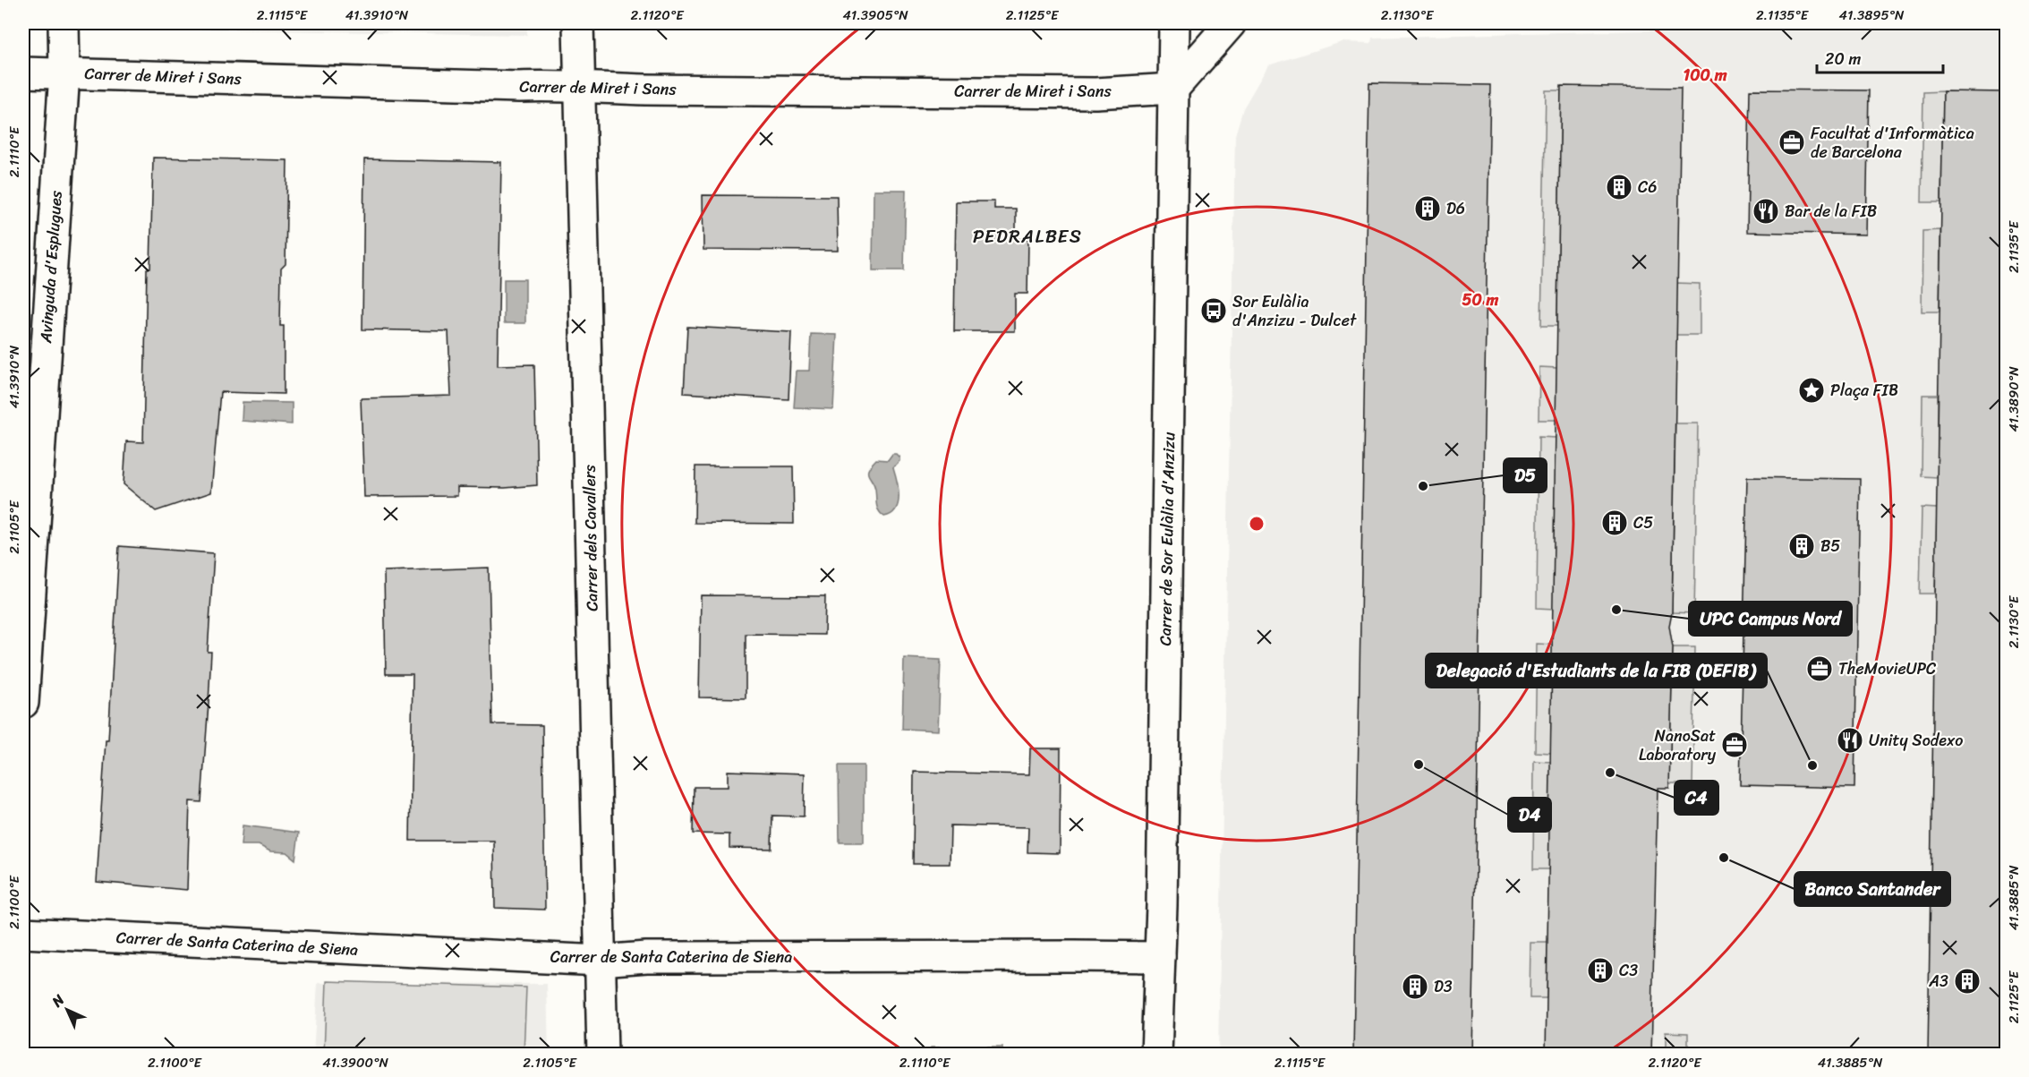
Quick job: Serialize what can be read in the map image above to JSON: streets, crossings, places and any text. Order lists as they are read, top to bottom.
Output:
{
  "streets": {
    "street": [
      "Carrer de Miret i Sans",
      "Avinguda d'Esplugues",
      "Carrer dels Cavallers",
      "Carrer de Sor Eulàlia d'Anzizu",
      "Carrer de Santa Caterina de Siena"
    ]
  },
  "crossings": [
    ["Carrer de Miret i Sans", "Avinguda d'Esplugues"],
    ["Carrer de Miret i Sans", "Carrer dels Cavallers"],
    ["Carrer de Miret i Sans", "Carrer de Sor Eulàlia d'Anzizu"],
    ["Carrer dels Cavallers", "Carrer de Santa Caterina de Siena"],
    ["Carrer de Sor Eulàlia d'Anzizu", "Carrer de Santa Caterina de Siena"]
  ],
  "districts": ["PEDRALBES"],
  "places": {
    "office": ["Facultat d'Informàtica de Barcelona", "TheMovieUPC", "NanoSat Laboratory"],
    "building": [
      "C6",
      "D6",
      "C5",
      "B5",
      "C3",
      "A3",
      "D3"
    ],
    "restaurant": ["Bar de la FIB", "Unity Sodexo"],
    "bus stop": ["Sor Eulàlia d'Anzizu - Dulcet"],
    "place": ["Plaça FIB"],
    "other": [
      "D5",
      "UPC Campus Nord",
      "D4",
      "Delegació d'Estudiants de la FIB (DEFIB)",
      "C4",
      "Banco Santander"
    ]
  },
  "scale_bar": "20 m",
  "north": "top left",
  "coordinates": [
    "2.1115°E",
    "41.3910°N",
    "2.1120°E",
    "41.3905°N",
    "2.1125°E",
    "2.1130°E",
    "2.1135°E",
    "41.3895°N",
    "2.1110°E",
    "41.3890°N",
    "2.1105°E",
    "41.3885°N",
    "2.1100°E",
    "41.3900°N"
  ],
  "rings": ["100 m", "50 m"]
}
